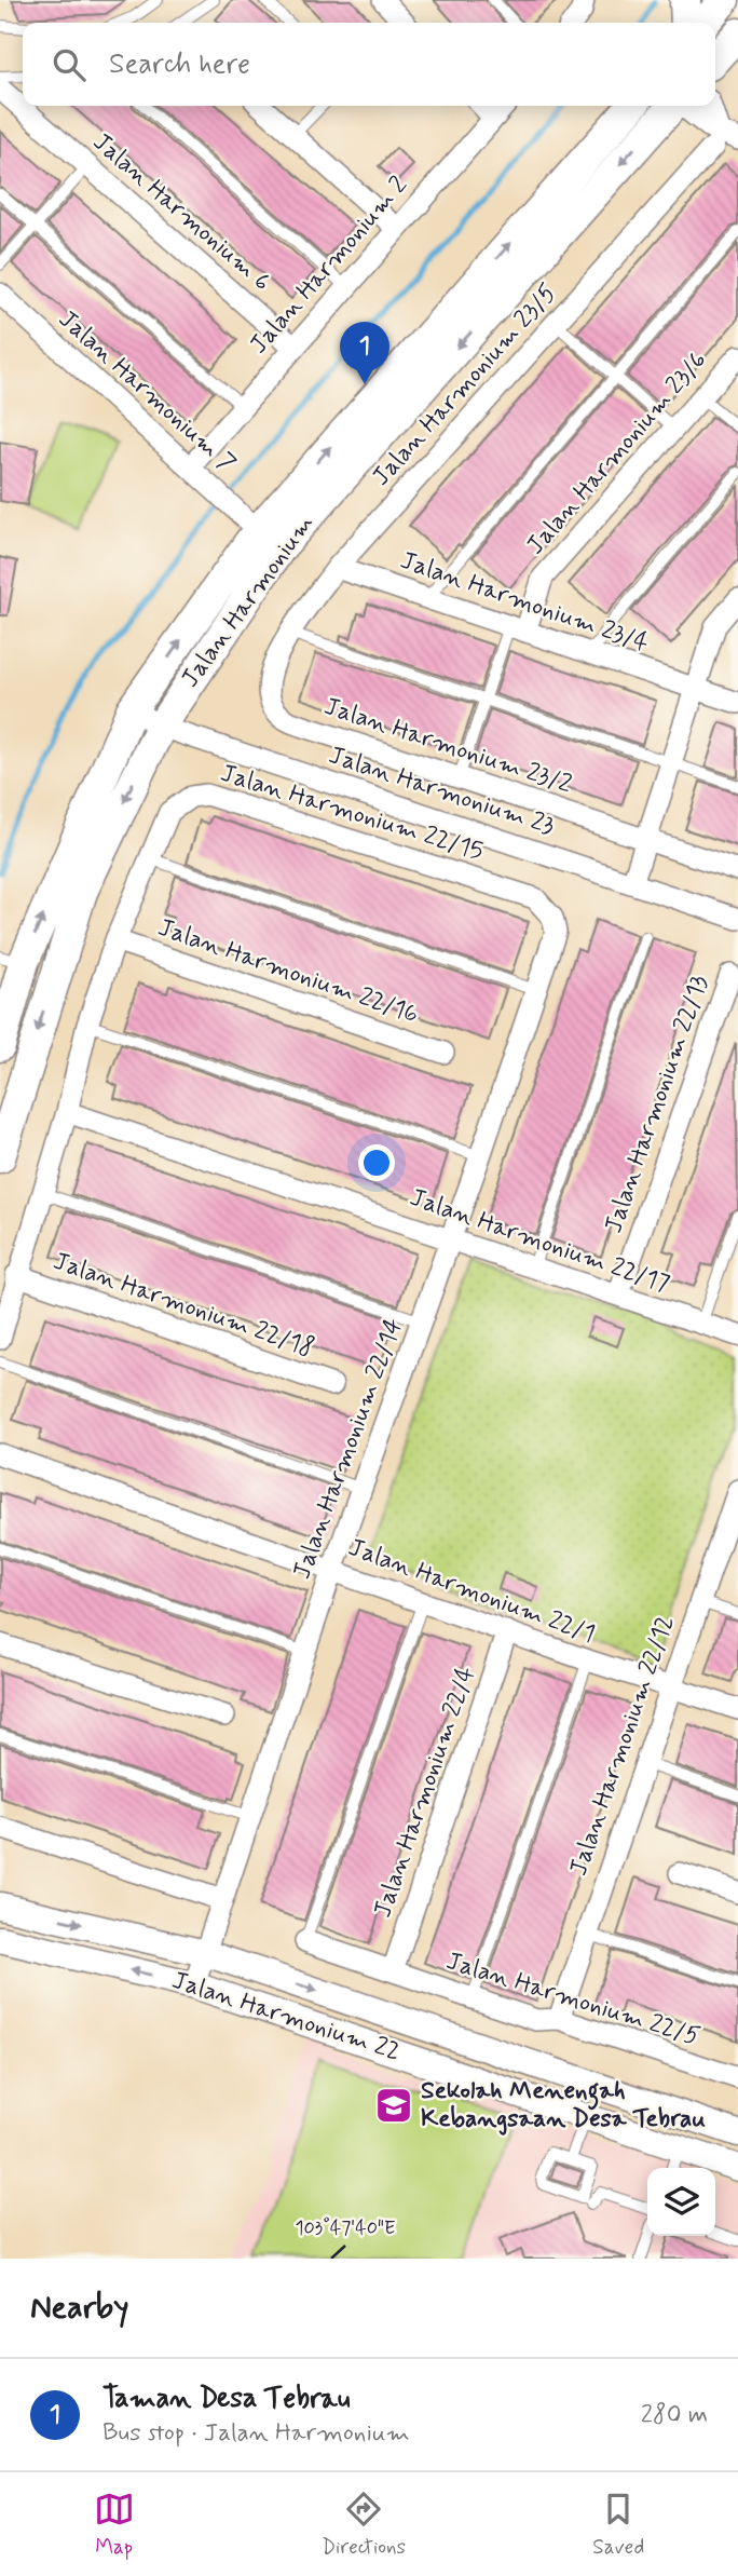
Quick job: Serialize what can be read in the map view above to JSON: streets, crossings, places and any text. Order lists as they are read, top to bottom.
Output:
{
  "streets": {
    "main road": ["Jalan Harmonium"],
    "street": [
      "Jalan Harmonium 6",
      "Jalan Harmonium 2",
      "Jalan Harmonium 23/5",
      "Jalan Harmonium 7",
      "Jalan Harmonium 23/6",
      "Jalan Harmonium 23/4",
      "Jalan Harmonium 23/2",
      "Jalan Harmonium 23",
      "Jalan Harmonium 22/15",
      "Jalan Harmonium 22/16",
      "Jalan Harmonium 22/13",
      "Jalan Harmonium 22/17",
      "Jalan Harmonium 22/18",
      "Jalan Harmonium 22/14",
      "Jalan Harmonium 22/1",
      "Jalan Harmonium 22/12",
      "Jalan Harmonium 22/4",
      "Jalan Harmonium 22/5",
      "Jalan Harmonium 22"
    ]
  },
  "crossings": [
    ["Jalan Harmonium 6", "Jalan Harmonium 2"],
    ["Jalan Harmonium 2", "Jalan Harmonium 7"],
    ["Jalan Harmonium 23/5", "Jalan Harmonium 23/4"],
    ["Jalan Harmonium 23/5", "Jalan Harmonium 23/2"],
    ["Jalan Harmonium 7", "Jalan Harmonium"],
    ["Jalan Harmonium 23/6", "Jalan Harmonium 23/4"],
    ["Jalan Harmonium", "Jalan Harmonium 23"],
    ["Jalan Harmonium 22/15", "Jalan Harmonium 22/16"],
    ["Jalan Harmonium 22/15", "Jalan Harmonium 22/17"],
    ["Jalan Harmonium 22/15", "Jalan Harmonium 22/18"],
    ["Jalan Harmonium 22/15", "Jalan Harmonium 22/14"],
    ["Jalan Harmonium 22/13", "Jalan Harmonium 22/17"],
    ["Jalan Harmonium 22/17", "Jalan Harmonium 22/14"],
    ["Jalan Harmonium 22/14", "Jalan Harmonium 22/1"],
    ["Jalan Harmonium 22/14", "Jalan Harmonium 22"],
    ["Jalan Harmonium 22/1", "Jalan Harmonium 22/12"],
    ["Jalan Harmonium 22/1", "Jalan Harmonium 22/4"],
    ["Jalan Harmonium 22/12", "Jalan Harmonium 22/5"],
    ["Jalan Harmonium 22/4", "Jalan Harmonium 22/5"]
  ],
  "places": {
    "school or university": ["Sekolah Menengah Kebangsaan Desa Tebrau"]
  },
  "page": {
    "search": "Search here",
    "pins": "1",
    "heading": "Nearby",
    "list": [
      {
        "mark": "1",
        "name": "Taman Desa Tebrau",
        "note": "Bus stop · Jalan Harmonium",
        "value": "280 m"
      }
    ],
    "nav": ["Map", "Directions", "Saved"]
  },
  "coordinates": ["103°47'40\"E"]
}
